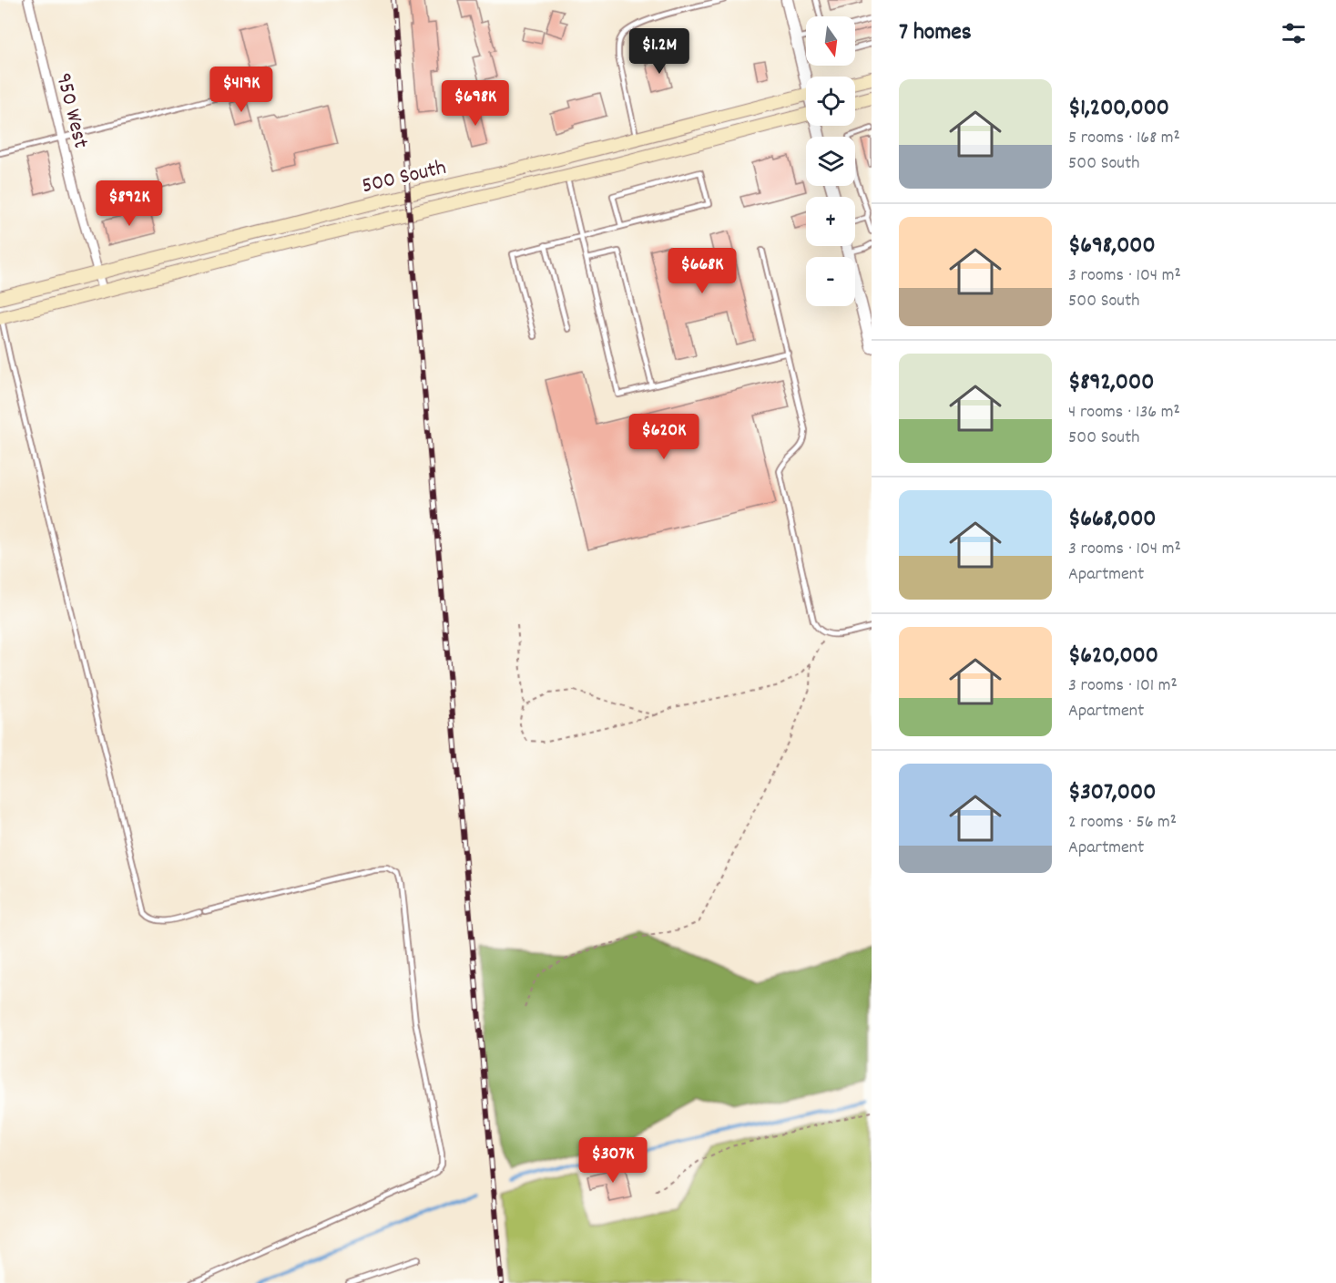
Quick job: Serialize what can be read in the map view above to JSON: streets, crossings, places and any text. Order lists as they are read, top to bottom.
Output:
{
  "streets": {
    "main road": ["500 South"],
    "street": ["950 West"]
  },
  "crossings": [
    ["950 West", "500 South"]
  ],
  "north": "bottom",
  "page": {
    "heading": "7 homes",
    "map_buttons": ["+", "−"],
    "price": [
      "$1.2M",
      "$419K",
      "$698K",
      "$892K",
      "$668K",
      "$620K",
      "$307K"
    ],
    "list": [
      {
        "name": "$1,200,000",
        "note": "5 rooms · 168 m² · 500 South"
      },
      {
        "name": "$698,000",
        "note": "3 rooms · 104 m² · 500 South"
      },
      {
        "name": "$892,000",
        "note": "4 rooms · 136 m² · 500 South"
      },
      {
        "name": "$668,000",
        "note": "3 rooms · 104 m² · Apartment"
      },
      {
        "name": "$620,000",
        "note": "3 rooms · 101 m² · Apartment"
      },
      {
        "name": "$307,000",
        "note": "2 rooms · 56 m² · Apartment"
      }
    ]
  }
}
